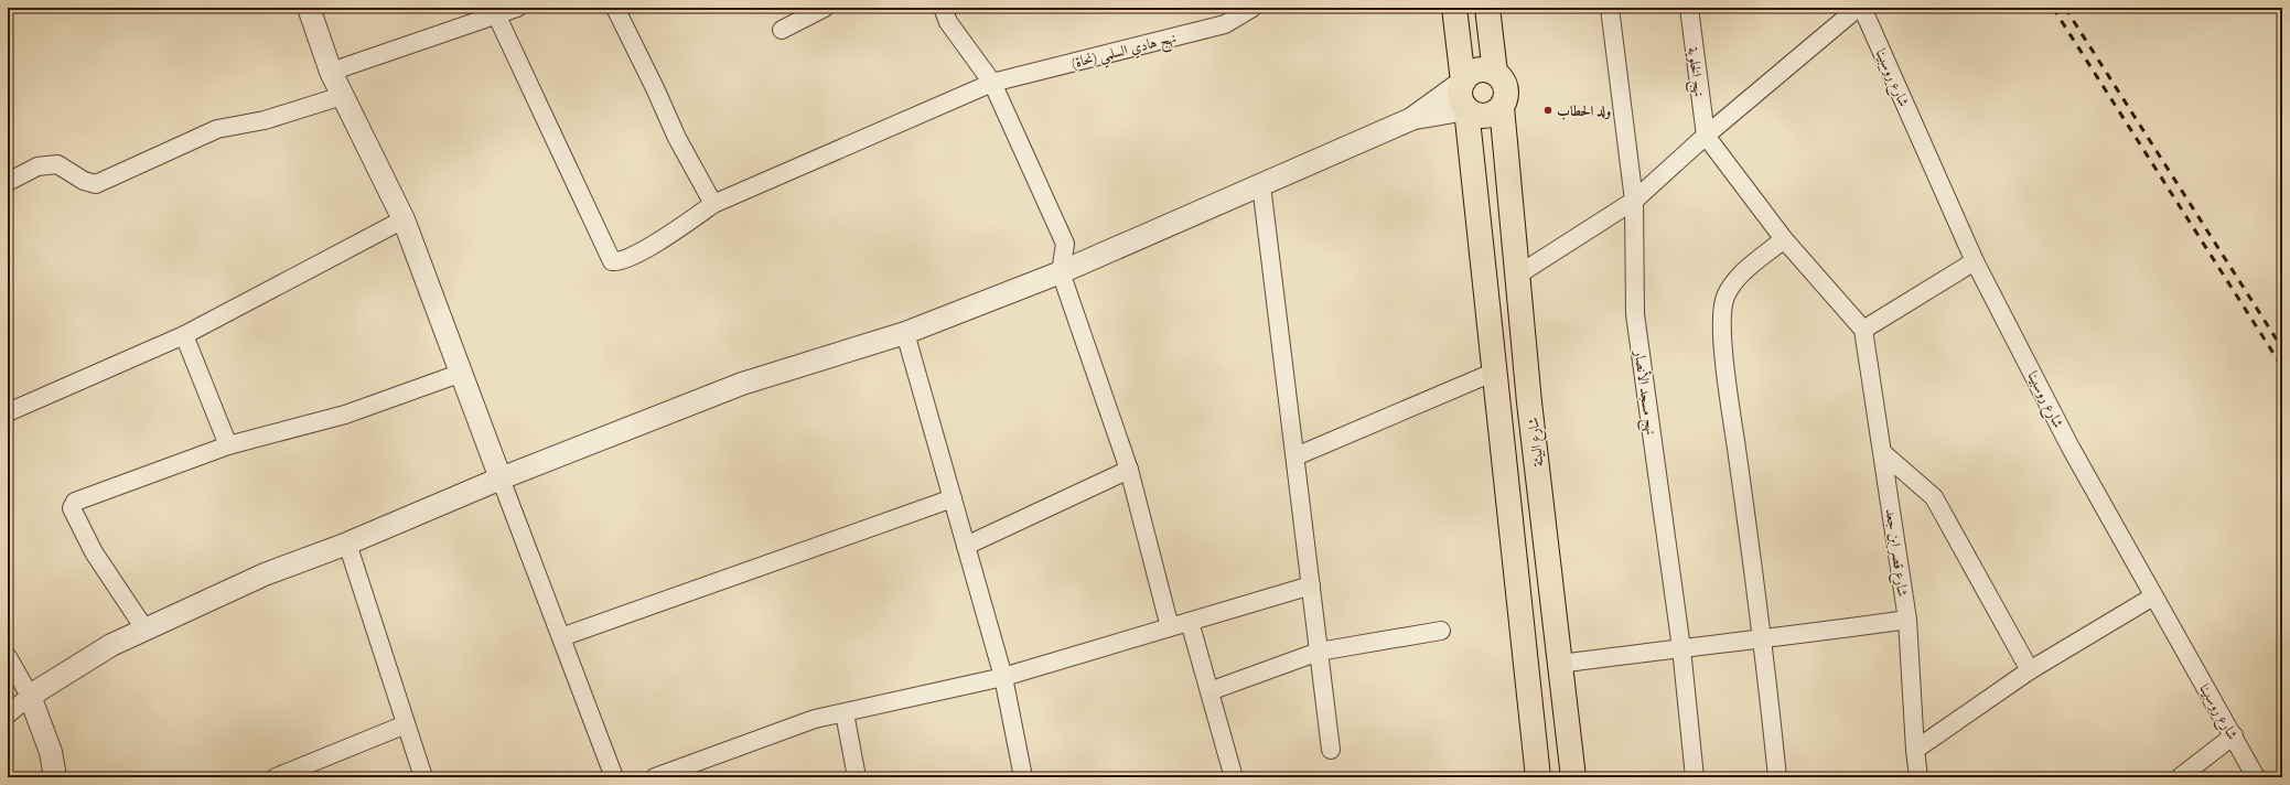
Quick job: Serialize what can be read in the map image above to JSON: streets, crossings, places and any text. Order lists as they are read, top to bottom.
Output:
{
  "streets": {
    "main road": ["شارع البيئة"],
    "street": [
      "نهج هادي السلمي (نحاة)",
      "نهج الخلوية",
      "شارع روسبينا",
      "نهج مسجد الأنصار",
      "شارع قصر ابن جعد"
    ]
  },
  "places": ["ولد الحطاب"]
}
